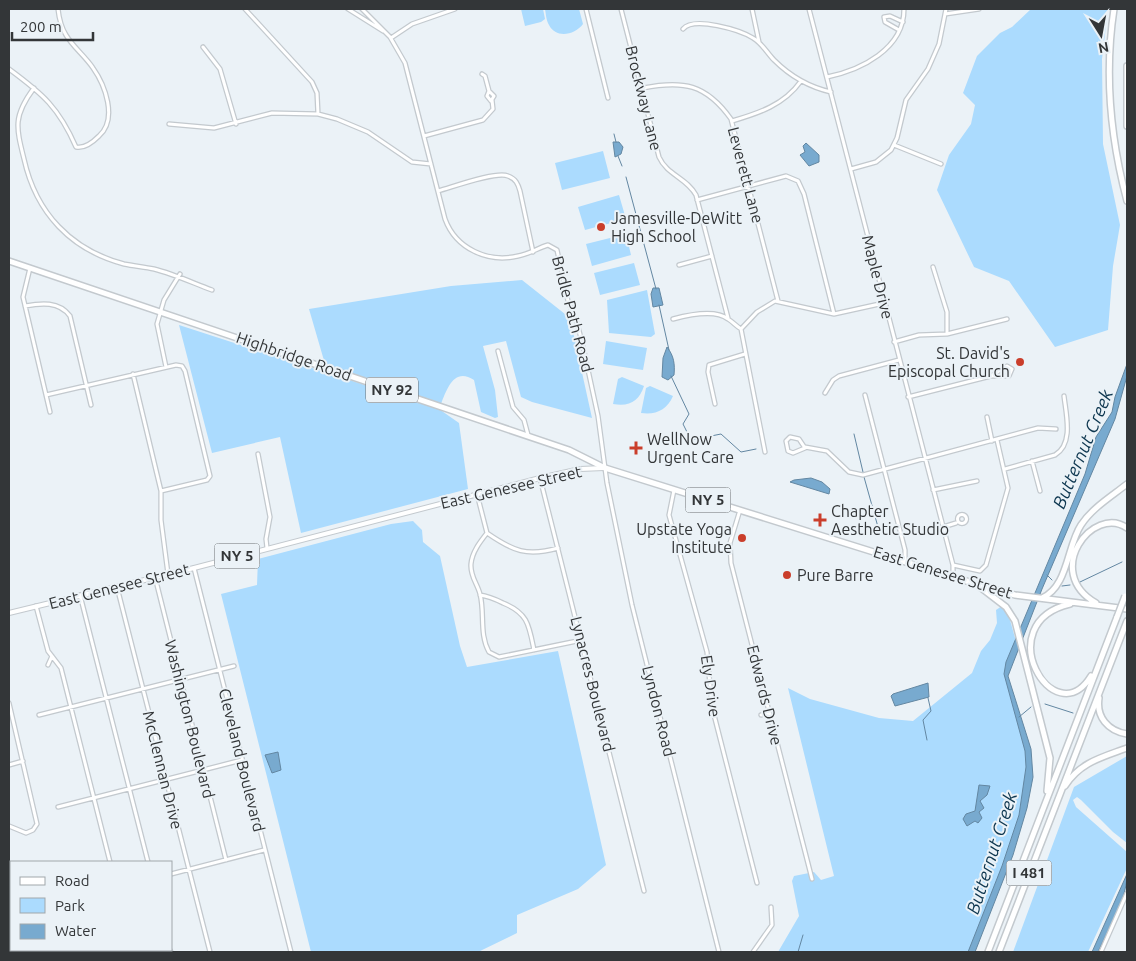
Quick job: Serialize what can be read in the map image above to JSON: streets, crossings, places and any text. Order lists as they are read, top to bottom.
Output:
{
  "streets": {
    "highway": [
      "Highbridge Road",
      "NY 92",
      "East Genesee Street",
      "NY 5",
      "I 481"
    ],
    "street": [
      "Brockway Lane",
      "Leverett Lane",
      "Maple Drive",
      "Bridle Path Road",
      "Lynacres Boulevard",
      "Ely Drive",
      "Edwards Drive",
      "Lyndon Road",
      "Washington Boulevard",
      "Cleveland Boulevard",
      "McClennan Drive"
    ]
  },
  "crossings": [
    ["Brockway Lane", "Leverett Lane"],
    ["Maple Drive", "East Genesee Street"],
    ["Bridle Path Road", "Highbridge Road"],
    ["Bridle Path Road", "East Genesee Street"],
    ["Bridle Path Road", "Lyndon Road"],
    ["Highbridge Road", "East Genesee Street"],
    ["Highbridge Road", "Lyndon Road"],
    ["East Genesee Street", "Lynacres Boulevard"],
    ["East Genesee Street", "Ely Drive"],
    ["East Genesee Street", "Edwards Drive"],
    ["East Genesee Street", "Lyndon Road"],
    ["East Genesee Street", "Washington Boulevard"],
    ["East Genesee Street", "Cleveland Boulevard"],
    ["East Genesee Street", "McClennan Drive"]
  ],
  "water": ["Butternut Creek"],
  "places": {
    "other": [
      "Jamesville-DeWitt High School",
      "St. David's Episcopal Church",
      "Upstate Yoga Institute",
      "Pure Barre"
    ],
    "health": ["WellNow Urgent Care", "Chapter Aesthetic Studio"]
  },
  "legend": ["Road", "Park", "Water"],
  "scale_bar": "200 m",
  "north": "bottom"
}
